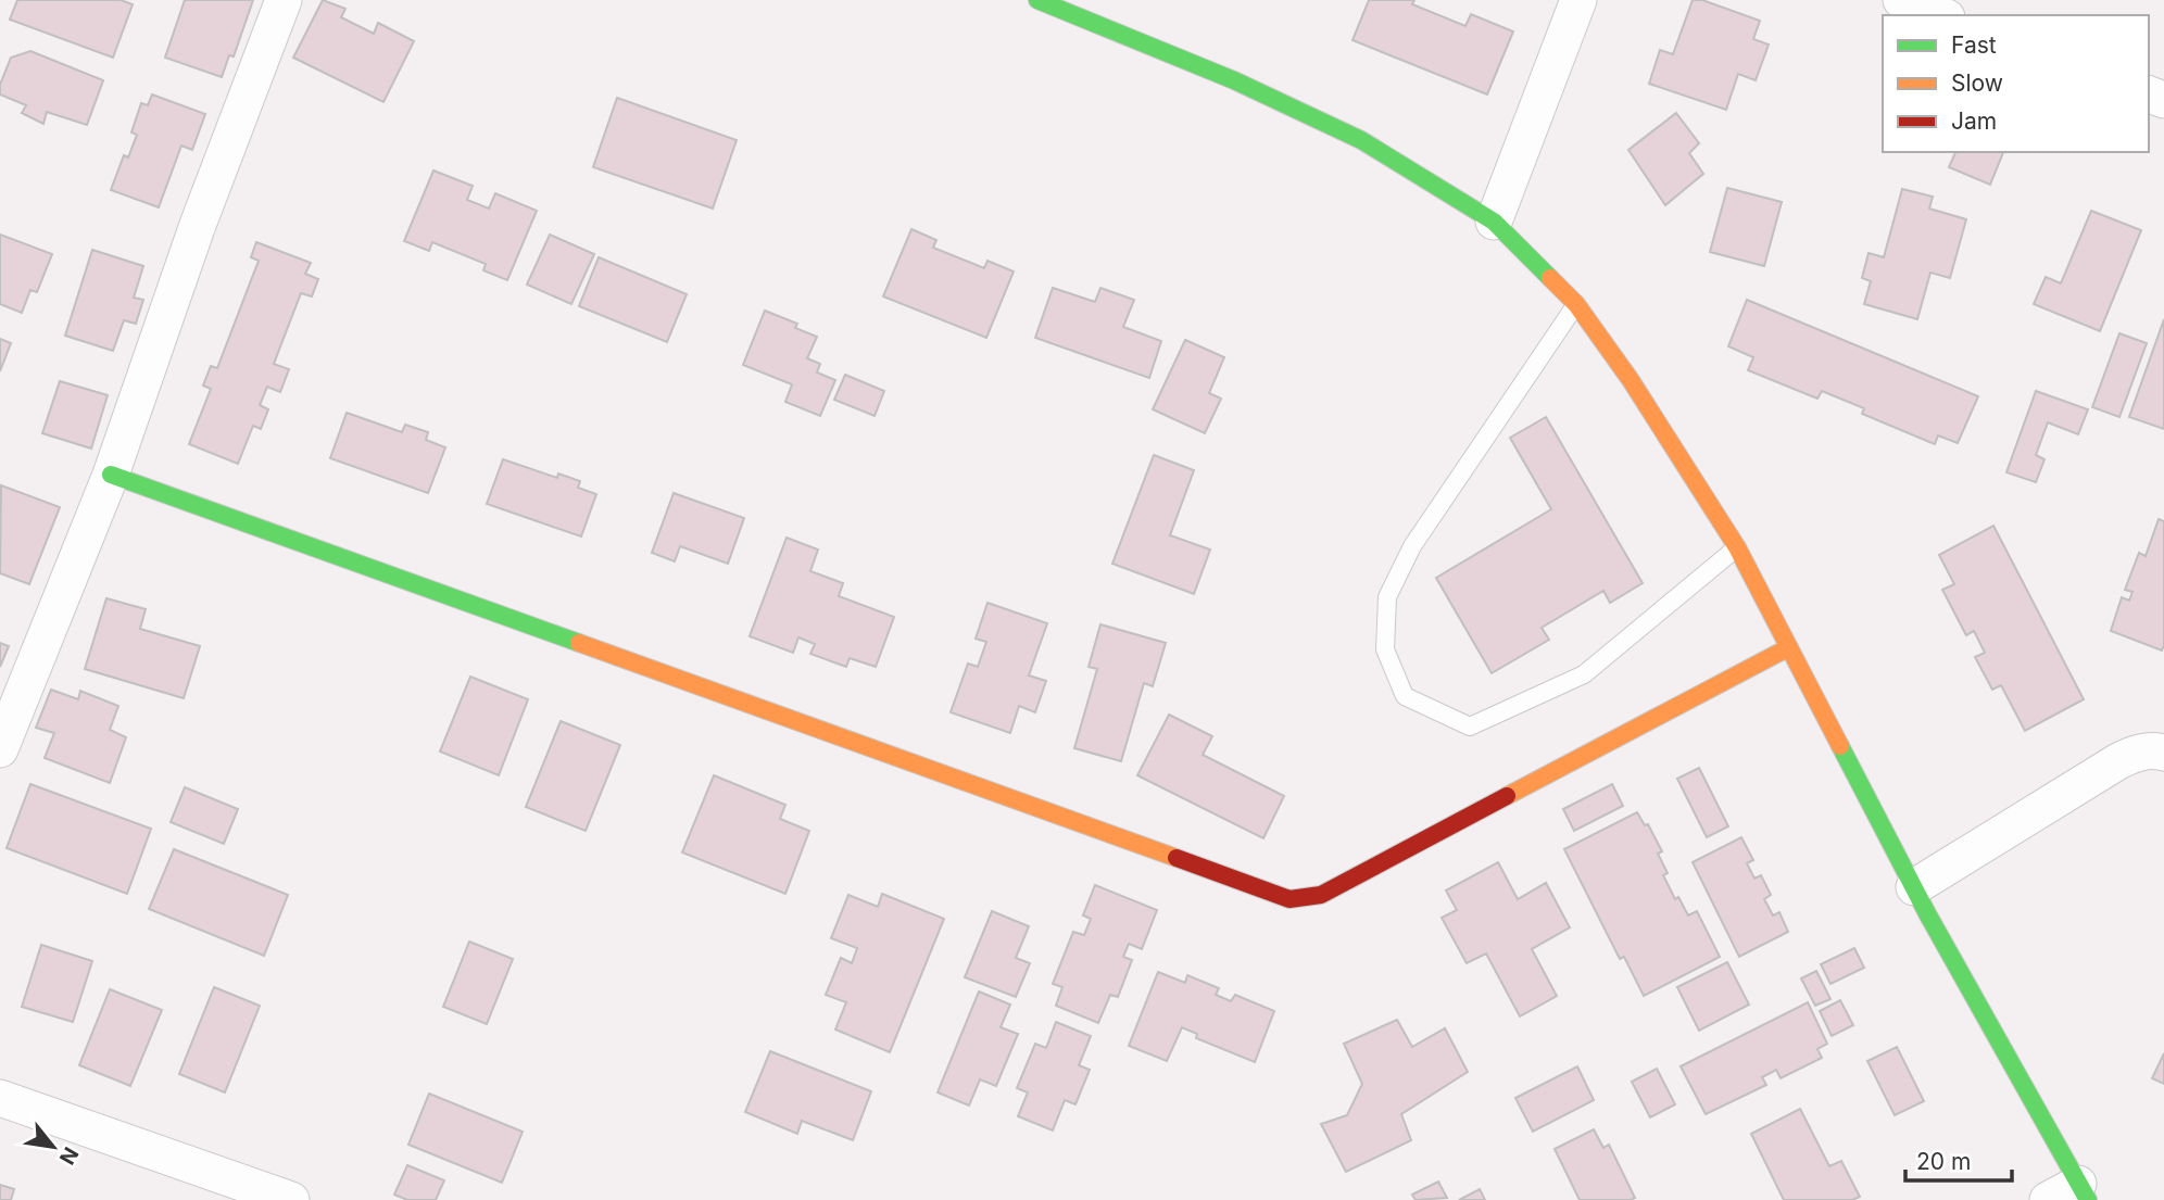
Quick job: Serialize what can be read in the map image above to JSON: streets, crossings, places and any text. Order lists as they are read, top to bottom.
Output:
{
  "legend": ["Fast", "Slow", "Jam"],
  "scale_bar": "20 m",
  "north": "bottom right"
}
